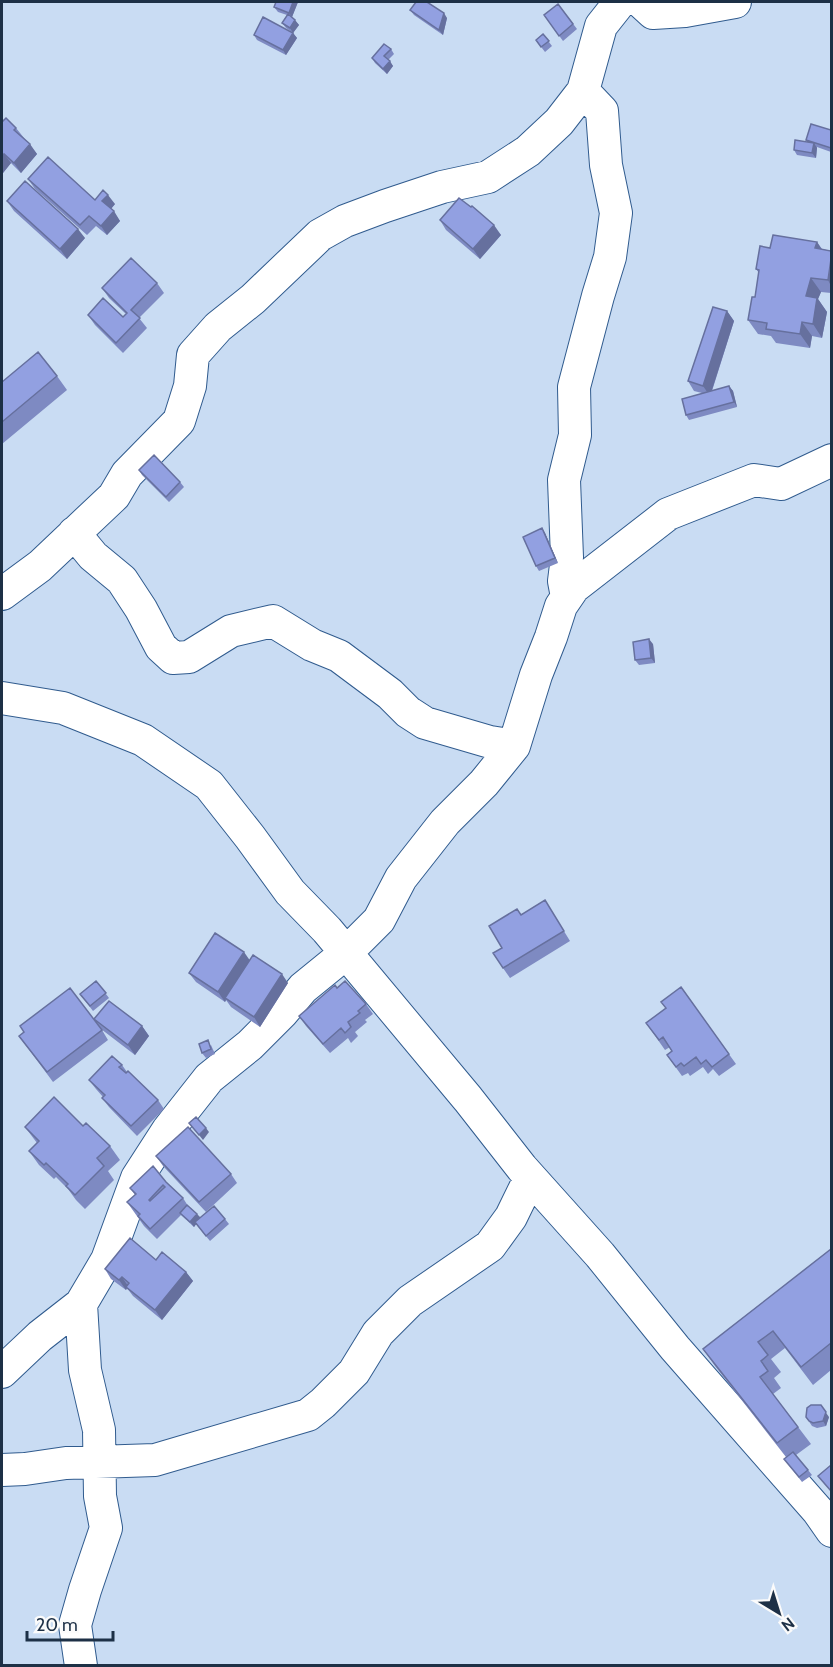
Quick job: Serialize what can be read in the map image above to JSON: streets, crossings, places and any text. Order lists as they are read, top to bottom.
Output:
{
  "scale_bar": "20 m",
  "north": "bottom right"
}
